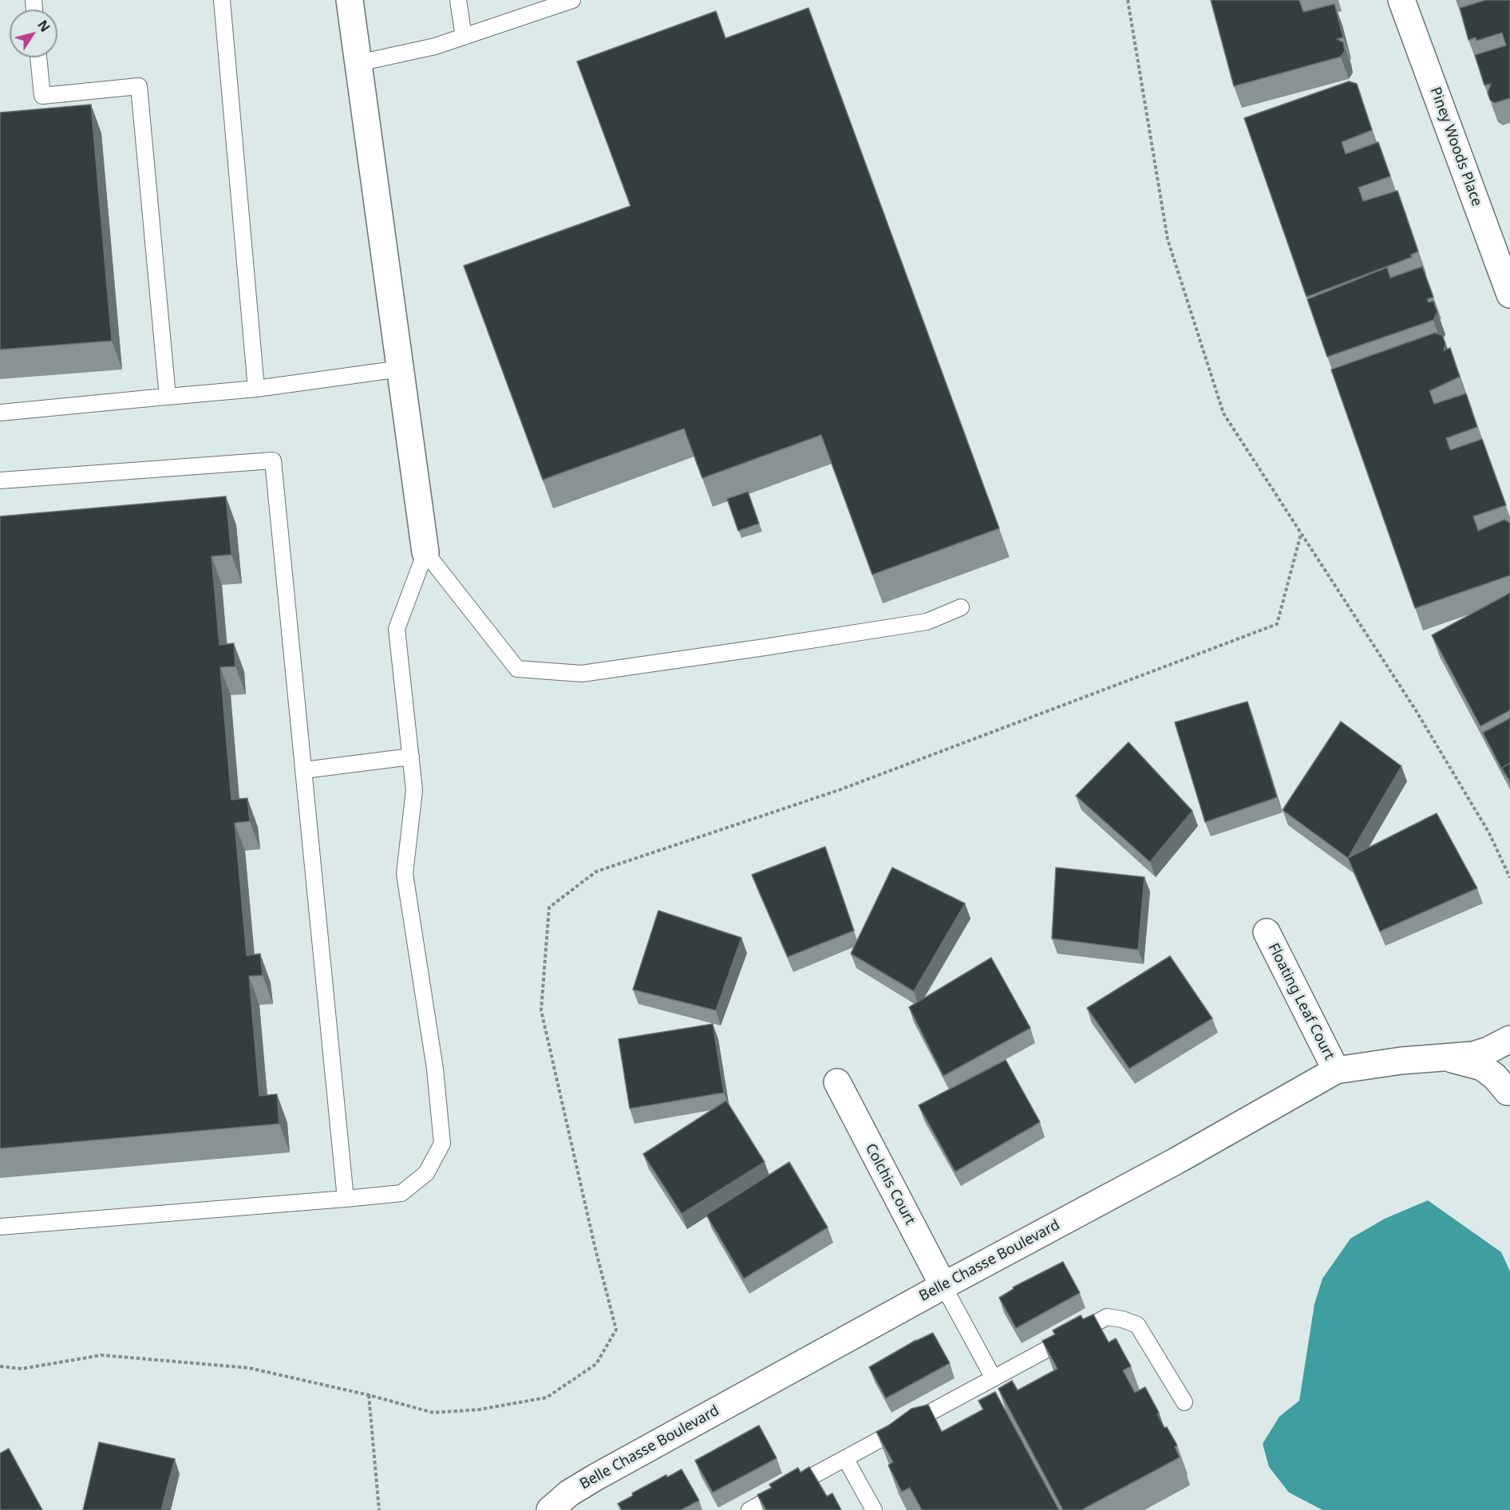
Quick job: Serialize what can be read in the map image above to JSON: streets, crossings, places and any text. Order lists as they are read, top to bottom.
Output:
{
  "streets": {
    "street": [
      "Piney Woods Place",
      "Floating Leaf Court",
      "Colchis Court",
      "Belle Chasse Boulevard"
    ]
  },
  "crossings": [
    ["Floating Leaf Court", "Belle Chasse Boulevard"],
    ["Colchis Court", "Belle Chasse Boulevard"]
  ],
  "north": "top right"
}
